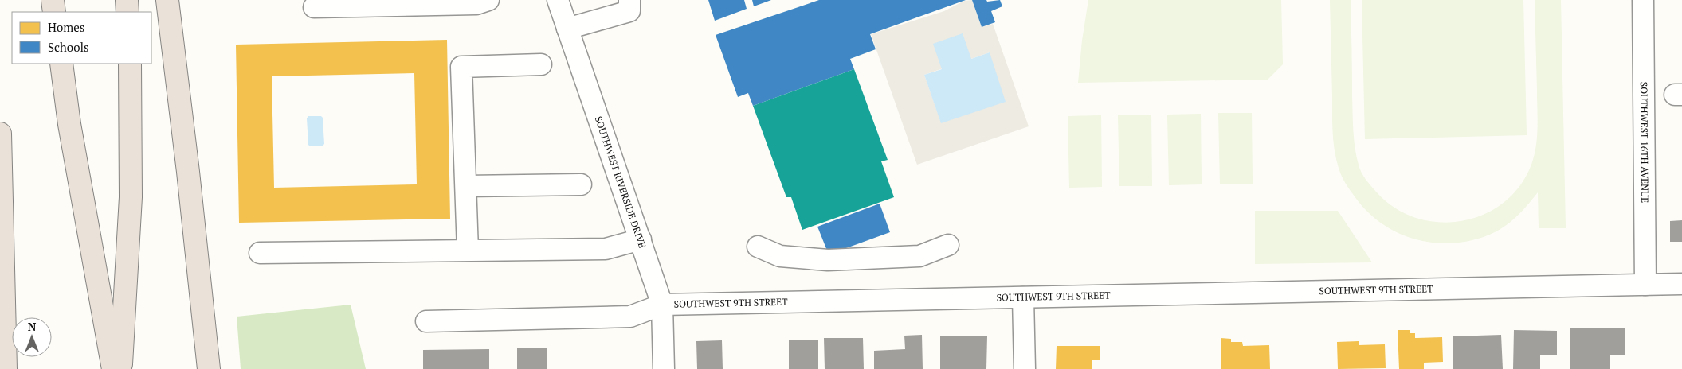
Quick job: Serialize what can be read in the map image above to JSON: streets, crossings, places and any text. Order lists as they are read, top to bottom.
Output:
{
  "streets": {
    "street": ["SOUTHWEST 16TH AVENUE", "SOUTHWEST RIVERSIDE DRIVE", "SOUTHWEST 9TH STREET"]
  },
  "crossings": [
    ["SOUTHWEST 16TH AVENUE", "SOUTHWEST 9TH STREET"],
    ["SOUTHWEST RIVERSIDE DRIVE", "SOUTHWEST 9TH STREET"]
  ],
  "legend": ["Homes", "Schools"],
  "north": "top"
}
